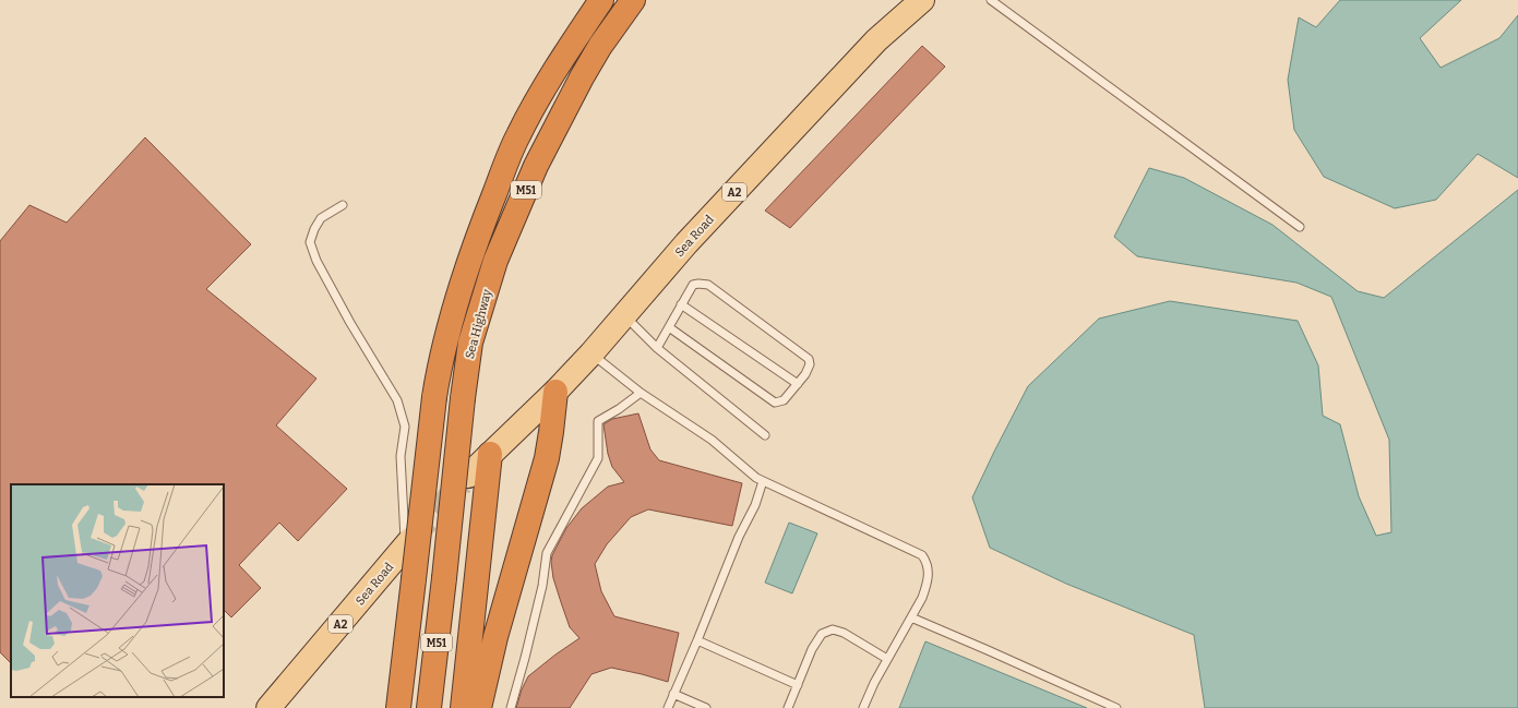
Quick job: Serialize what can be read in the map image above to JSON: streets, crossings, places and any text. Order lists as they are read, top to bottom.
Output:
{
  "streets": {
    "highway": ["M51", "Sea Highway"],
    "main road": ["A2", "Sea Road"]
  }
}
